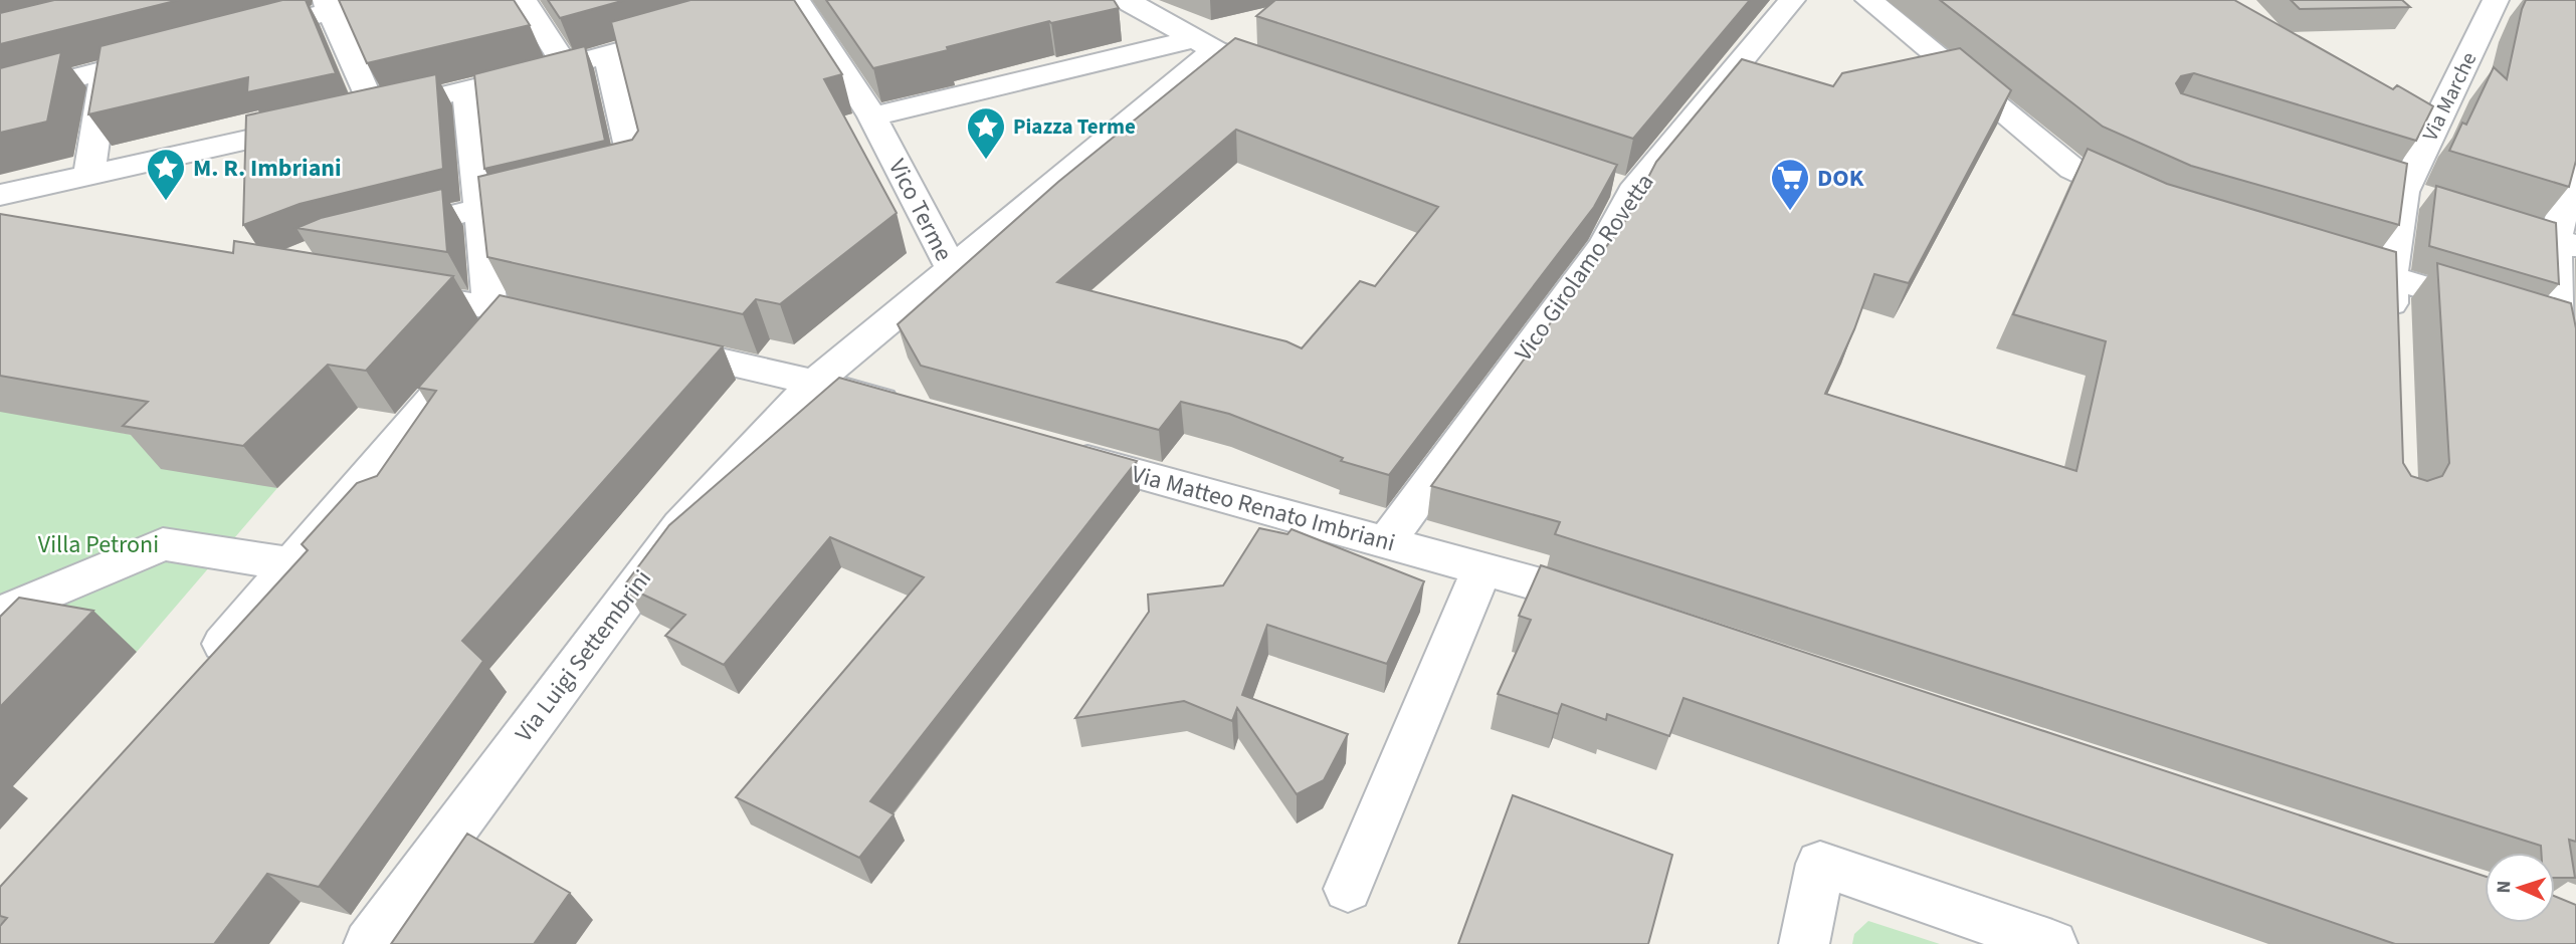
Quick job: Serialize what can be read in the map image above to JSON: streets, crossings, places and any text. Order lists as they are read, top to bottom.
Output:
{
  "streets": {
    "street": [
      "Via Marche",
      "Vico Terme",
      "Vico Girolamo Rovetta",
      "Via Matteo Renato Imbriani",
      "Via Luigi Settembrini"
    ]
  },
  "crossings": [
    ["Vico Terme", "Via Luigi Settembrini"],
    ["Vico Girolamo Rovetta", "Via Matteo Renato Imbriani"]
  ],
  "parks": ["Villa Petroni"],
  "places": {
    "place": ["Piazza Terme", "M. R. Imbriani"],
    "supermarket": ["DOK"]
  },
  "north": "left"
}
